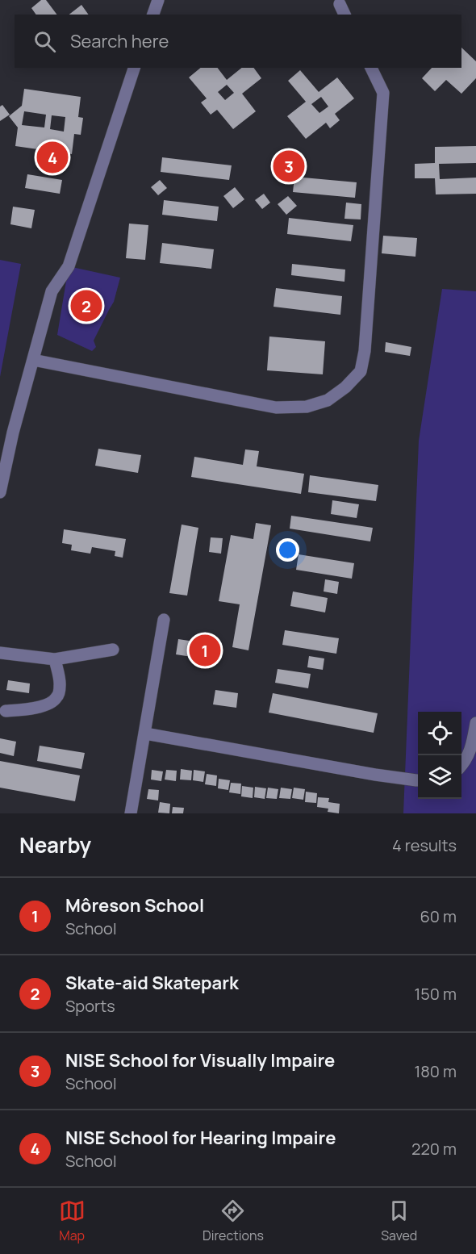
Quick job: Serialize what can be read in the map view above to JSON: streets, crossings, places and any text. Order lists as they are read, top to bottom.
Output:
{
  "page": {
    "search": "Search here",
    "pins": [
      "4",
      "3",
      "2",
      "1"
    ],
    "heading": ["Nearby", "4 results"],
    "list": [
      {
        "mark": "1",
        "name": "Môreson School",
        "note": "School",
        "value": "60 m"
      },
      {
        "mark": "2",
        "name": "Skate-aid Skatepark",
        "note": "Sports",
        "value": "150 m"
      },
      {
        "mark": "3",
        "name": "NISE School for Visually Impaire",
        "note": "School",
        "value": "180 m"
      },
      {
        "mark": "4",
        "name": "NISE School for Hearing Impaire",
        "note": "School",
        "value": "220 m"
      }
    ],
    "nav": ["Map", "Directions", "Saved"]
  }
}
